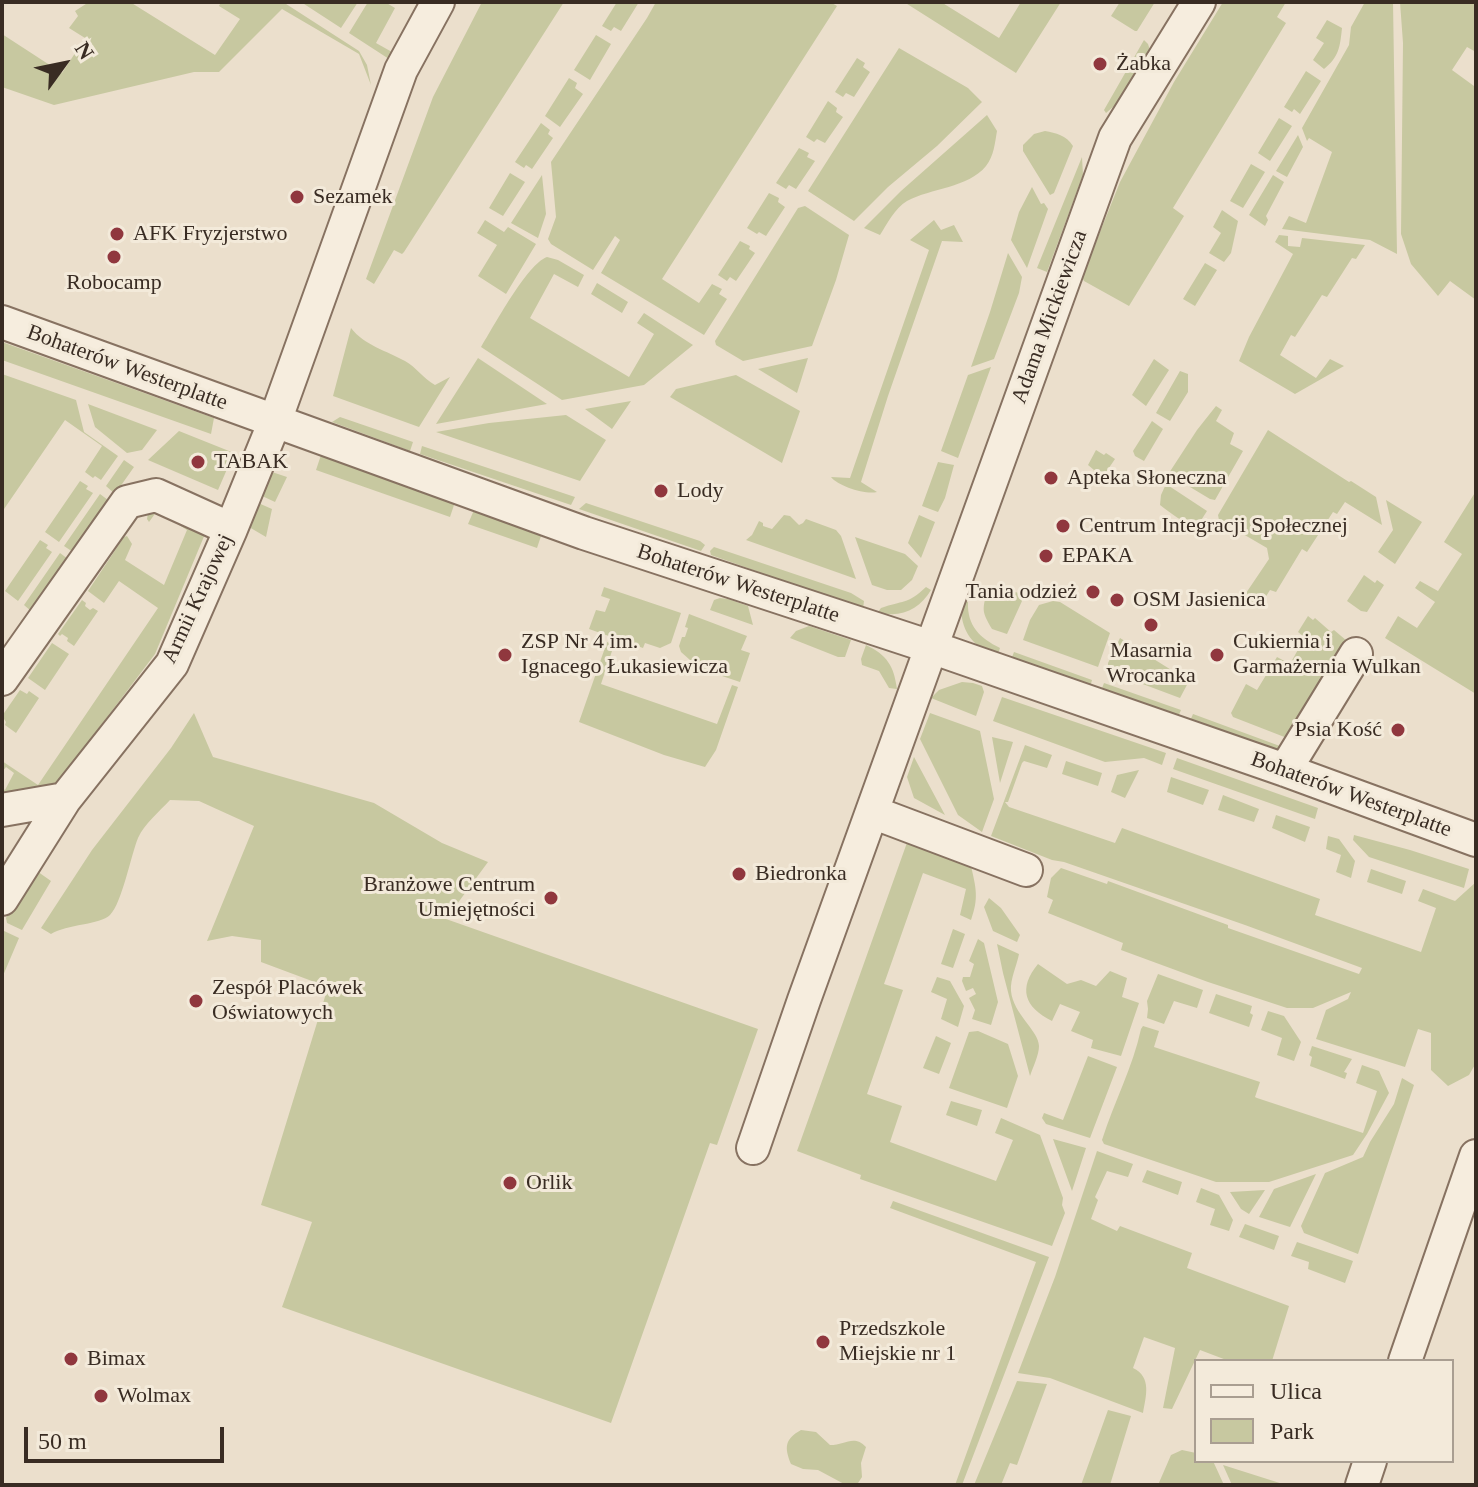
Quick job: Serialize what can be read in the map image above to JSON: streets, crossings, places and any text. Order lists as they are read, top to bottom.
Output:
{
  "streets": {
    "street": ["Adama Mickiewicza", "Bohaterów Westerplatte", "Armii Krajowej"]
  },
  "crossings": [
    ["Adama Mickiewicza", "Bohaterów Westerplatte"],
    ["Bohaterów Westerplatte", "Armii Krajowej"]
  ],
  "places": [
    "Żabka",
    "Sezamek",
    "AFK Fryzjerstwo",
    "Robocamp",
    "TABAK",
    "Apteka Słoneczna",
    "Lody",
    "Centrum Integracji Społecznej",
    "EPAKA",
    "Tania odzież",
    "OSM Jasienica",
    "Masarnia Wrocanka",
    "ZSP Nr 4 im. Ignacego Łukasiewicza",
    "Cukiernia i Garmażernia Wulkan",
    "Psia Kość",
    "Biedronka",
    "Branżowe Centrum Umiejętności",
    "Zespół Placówek Oświatowych",
    "Orlik",
    "Przedszkole Miejskie nr 1",
    "Bimax",
    "Wolmax"
  ],
  "legend": ["Ulica", "Park"],
  "scale_bar": "50 m",
  "north": "top right"
}
